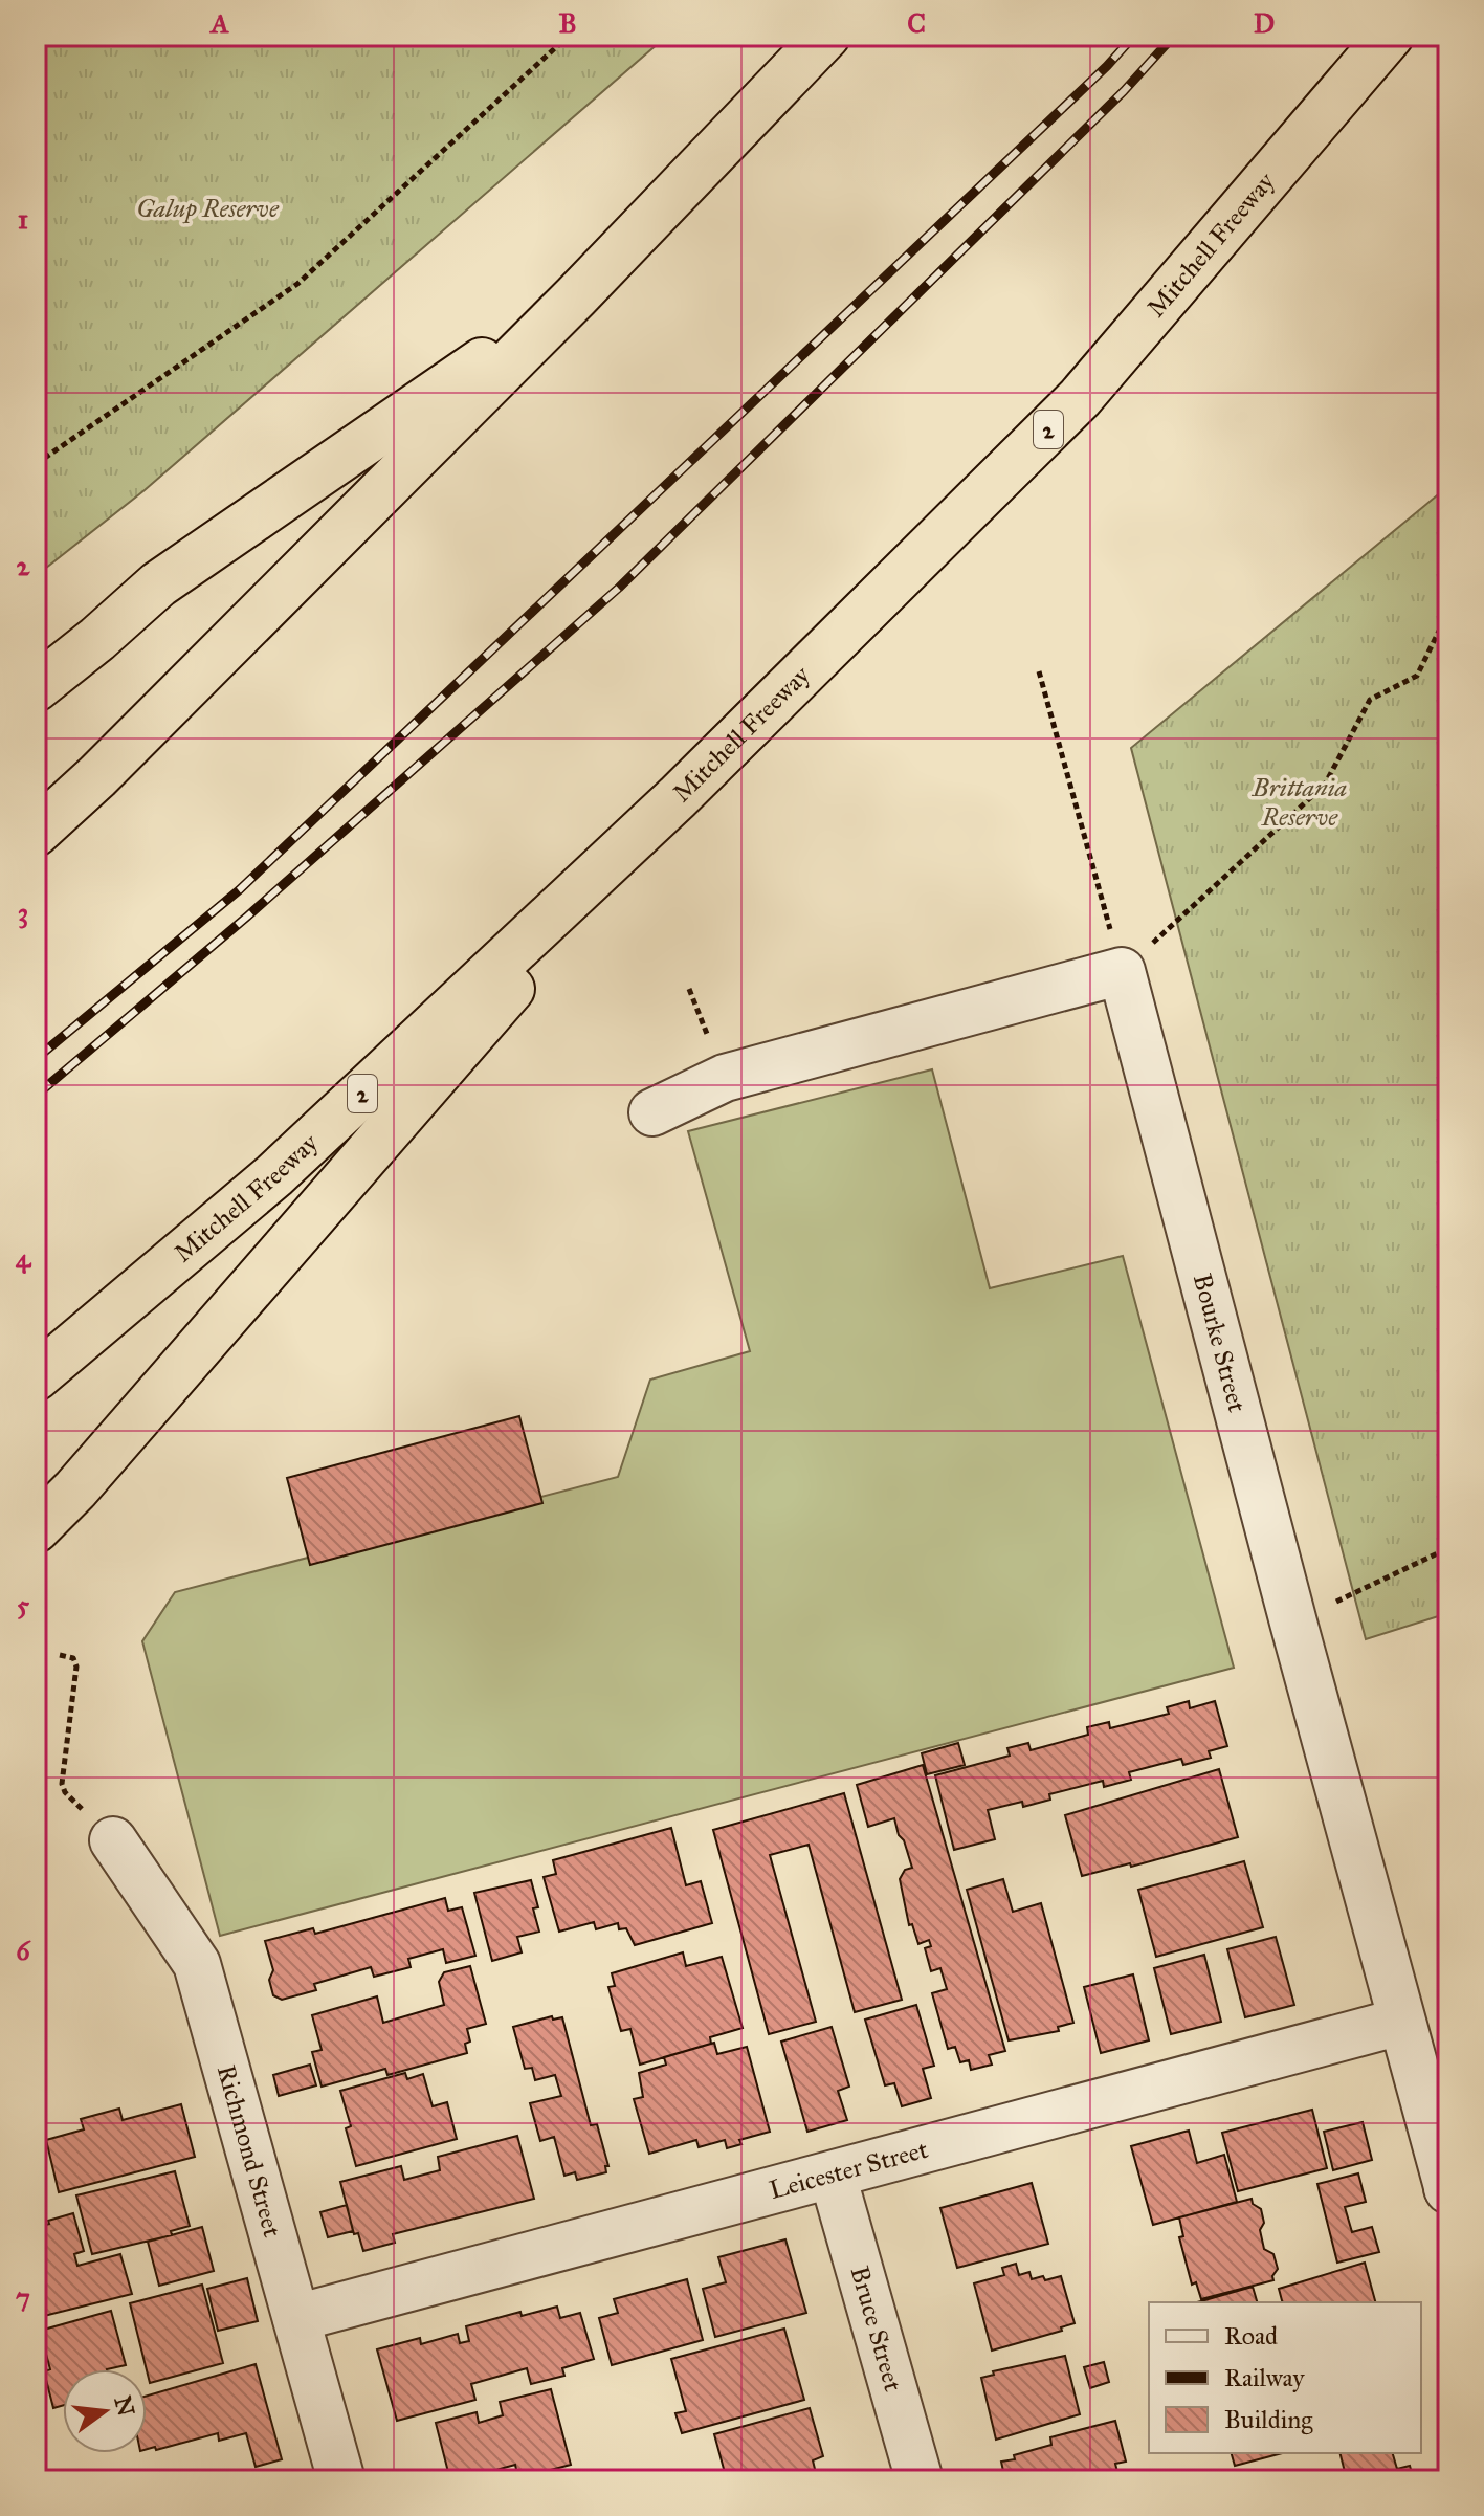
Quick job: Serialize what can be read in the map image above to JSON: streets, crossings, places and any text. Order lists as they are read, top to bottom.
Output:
{
  "streets": {
    "highway": ["Mitchell Freeway", "2"],
    "street": [
      "Bourke Street",
      "Richmond Street",
      "Leicester Street",
      "Bruce Street"
    ]
  },
  "crossings": [
    ["Bourke Street", "Leicester Street"],
    ["Richmond Street", "Leicester Street"],
    ["Leicester Street", "Bruce Street"]
  ],
  "parks": ["Galup Reserve", "Brittania Reserve"],
  "legend": ["Road", "Railway", "Building"],
  "north": "right",
  "grid": {
    "columns": [
      "A",
      "B",
      "C",
      "D"
    ],
    "rows": [
      "1",
      "2",
      "3",
      "4",
      "5",
      "6",
      "7"
    ]
  }
}
